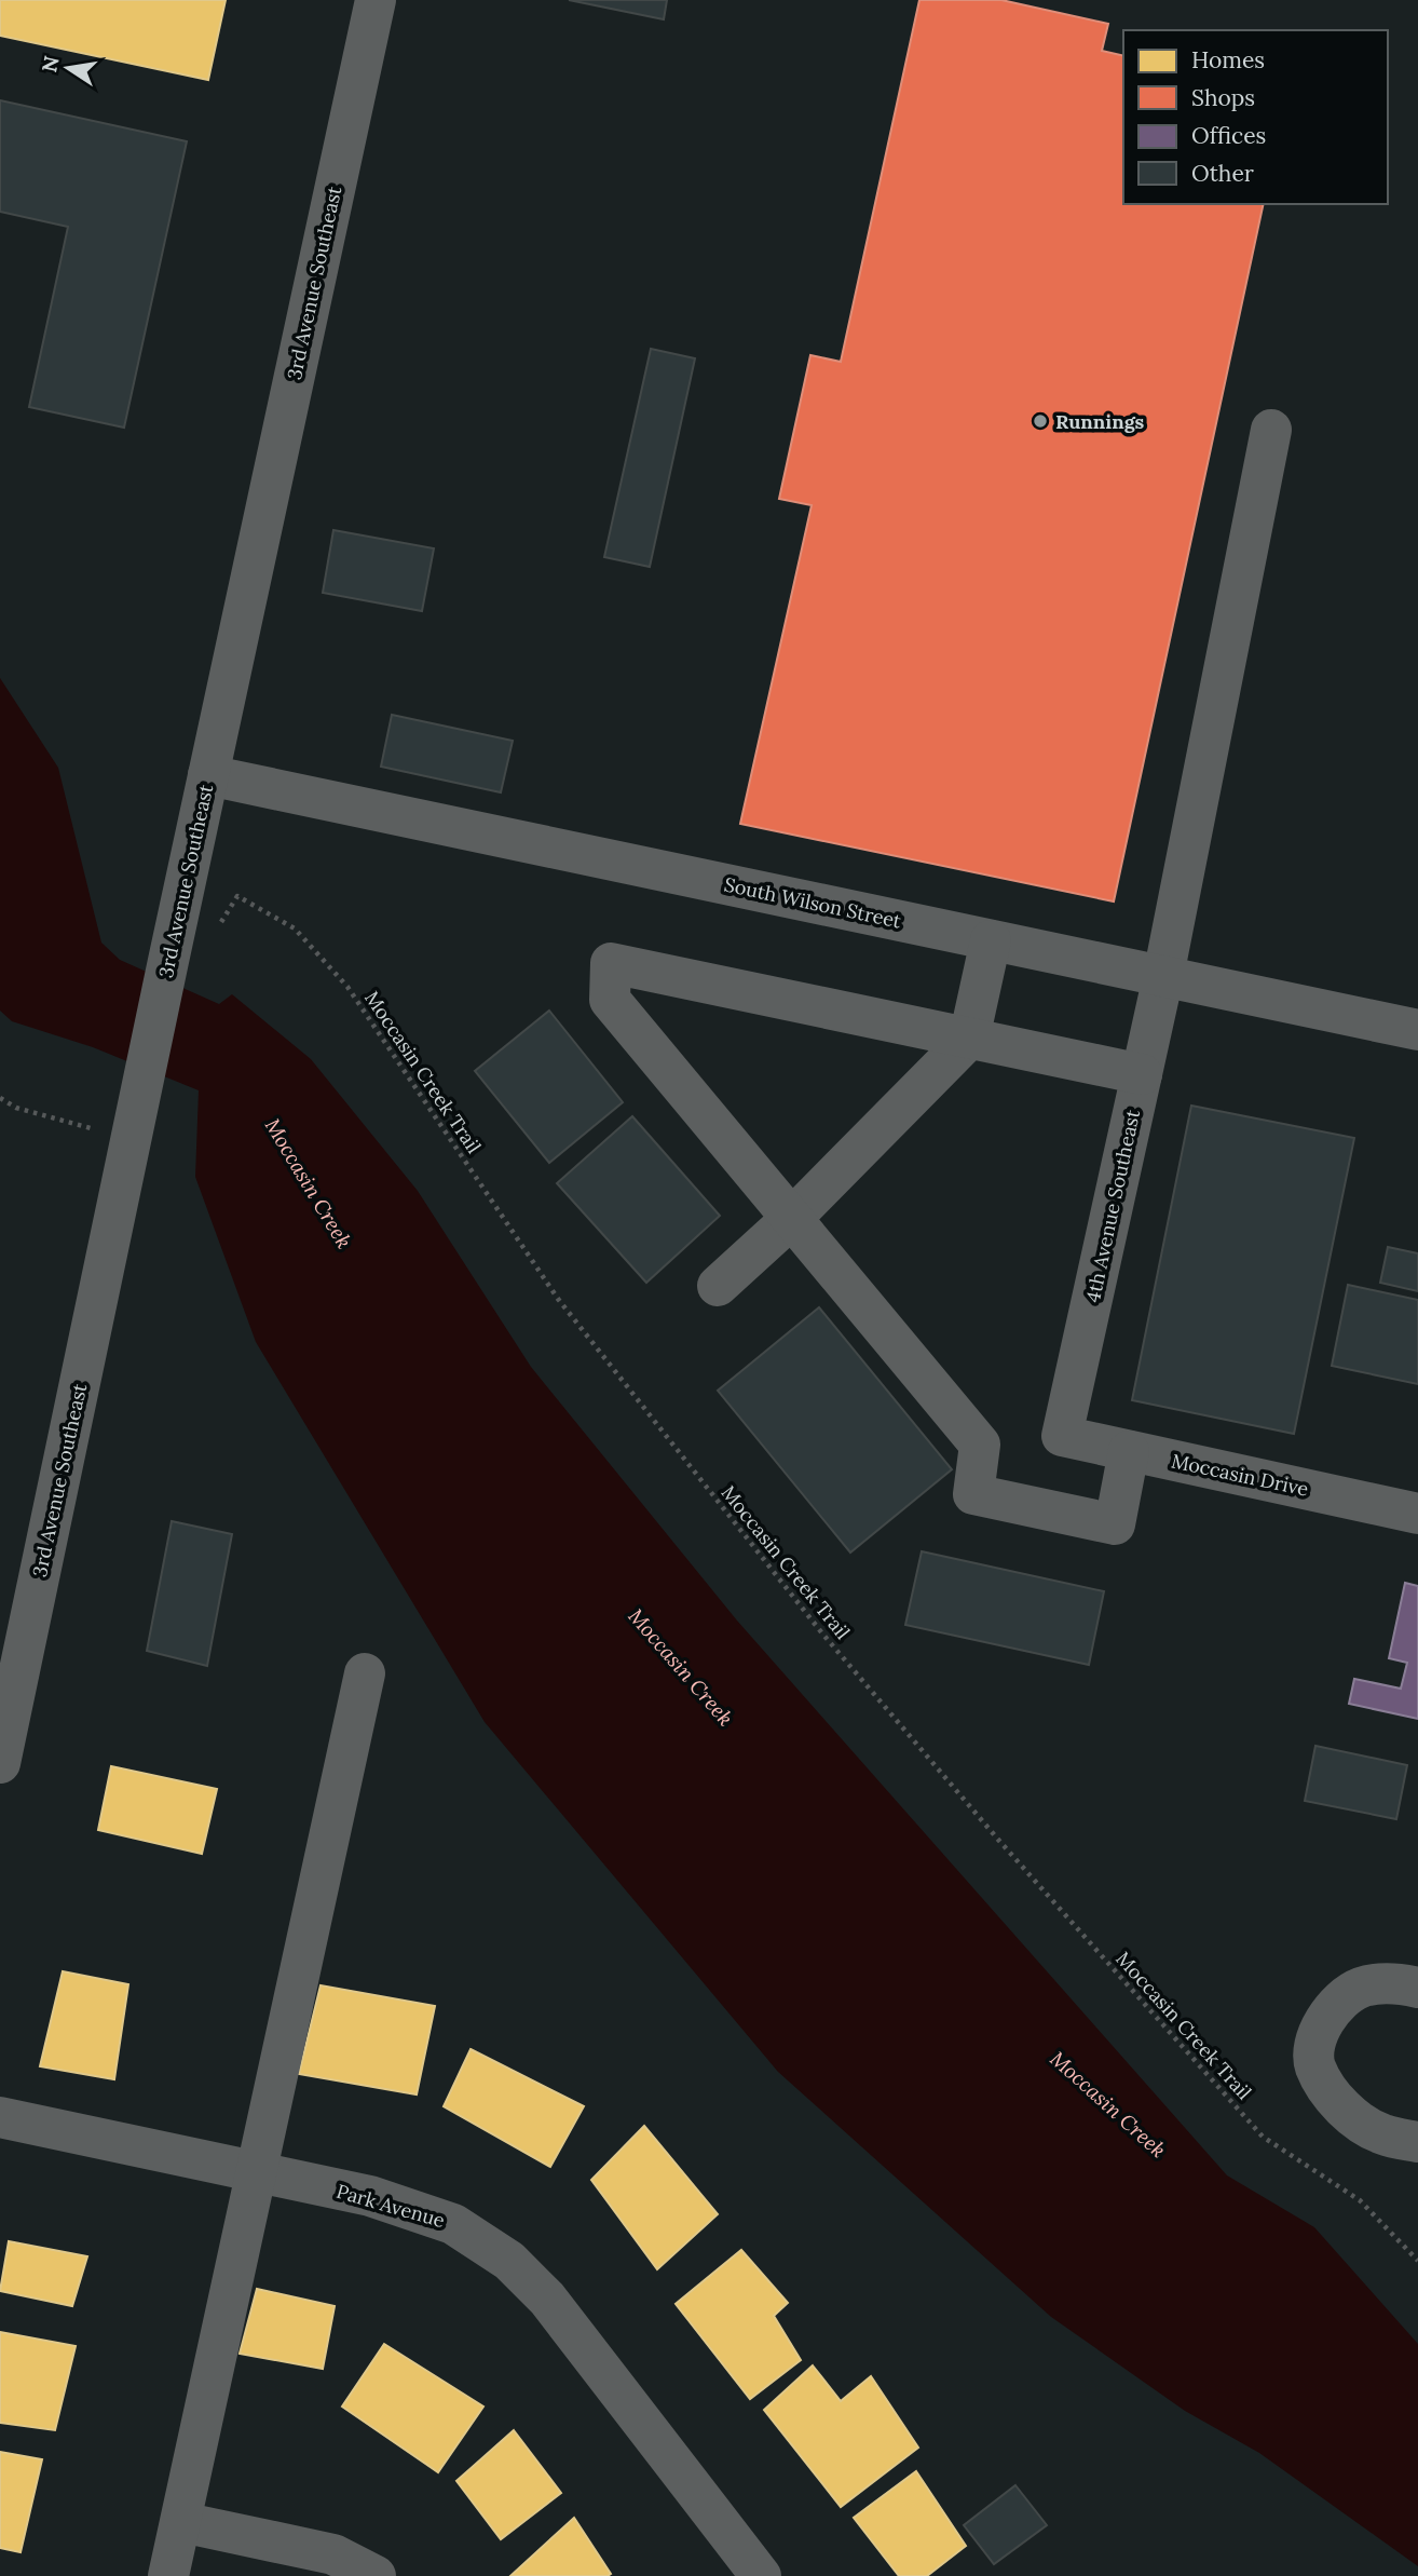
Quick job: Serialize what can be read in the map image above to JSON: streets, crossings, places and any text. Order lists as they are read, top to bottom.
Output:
{
  "streets": {
    "street": [
      "3rd Avenue Southeast",
      "South Wilson Street",
      "4th Avenue Southeast",
      "Moccasin Drive",
      "Park Avenue"
    ],
    "path": ["Moccasin Creek Trail"]
  },
  "crossings": [
    ["3rd Avenue Southeast", "South Wilson Street"],
    ["South Wilson Street", "4th Avenue Southeast"],
    ["4th Avenue Southeast", "Moccasin Drive"]
  ],
  "water": ["Moccasin Creek"],
  "places": ["Runnings"],
  "legend": [
    "Homes",
    "Shops",
    "Offices",
    "Other"
  ],
  "north": "left"
}
